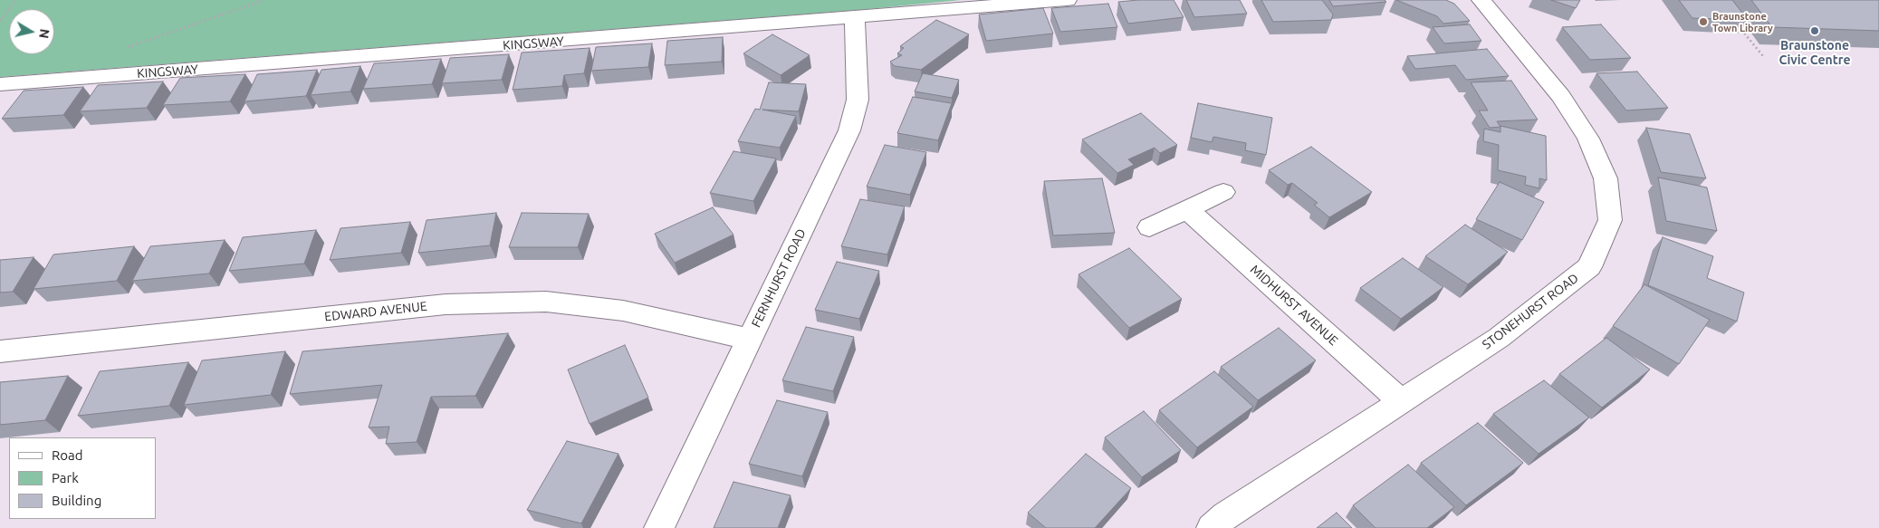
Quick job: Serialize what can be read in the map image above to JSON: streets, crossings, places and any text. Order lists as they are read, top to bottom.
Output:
{
  "streets": {
    "street": [
      "KINGSWAY",
      "FERNHURST ROAD",
      "MIDHURST AVENUE",
      "EDWARD AVENUE",
      "STONEHURST ROAD"
    ]
  },
  "crossings": [
    ["KINGSWAY", "FERNHURST ROAD"],
    ["FERNHURST ROAD", "EDWARD AVENUE"],
    ["MIDHURST AVENUE", "STONEHURST ROAD"]
  ],
  "places": ["Braunstone Town Library", "Braunstone Civic Centre"],
  "legend": ["Road", "Park", "Building"],
  "north": "right"
}
